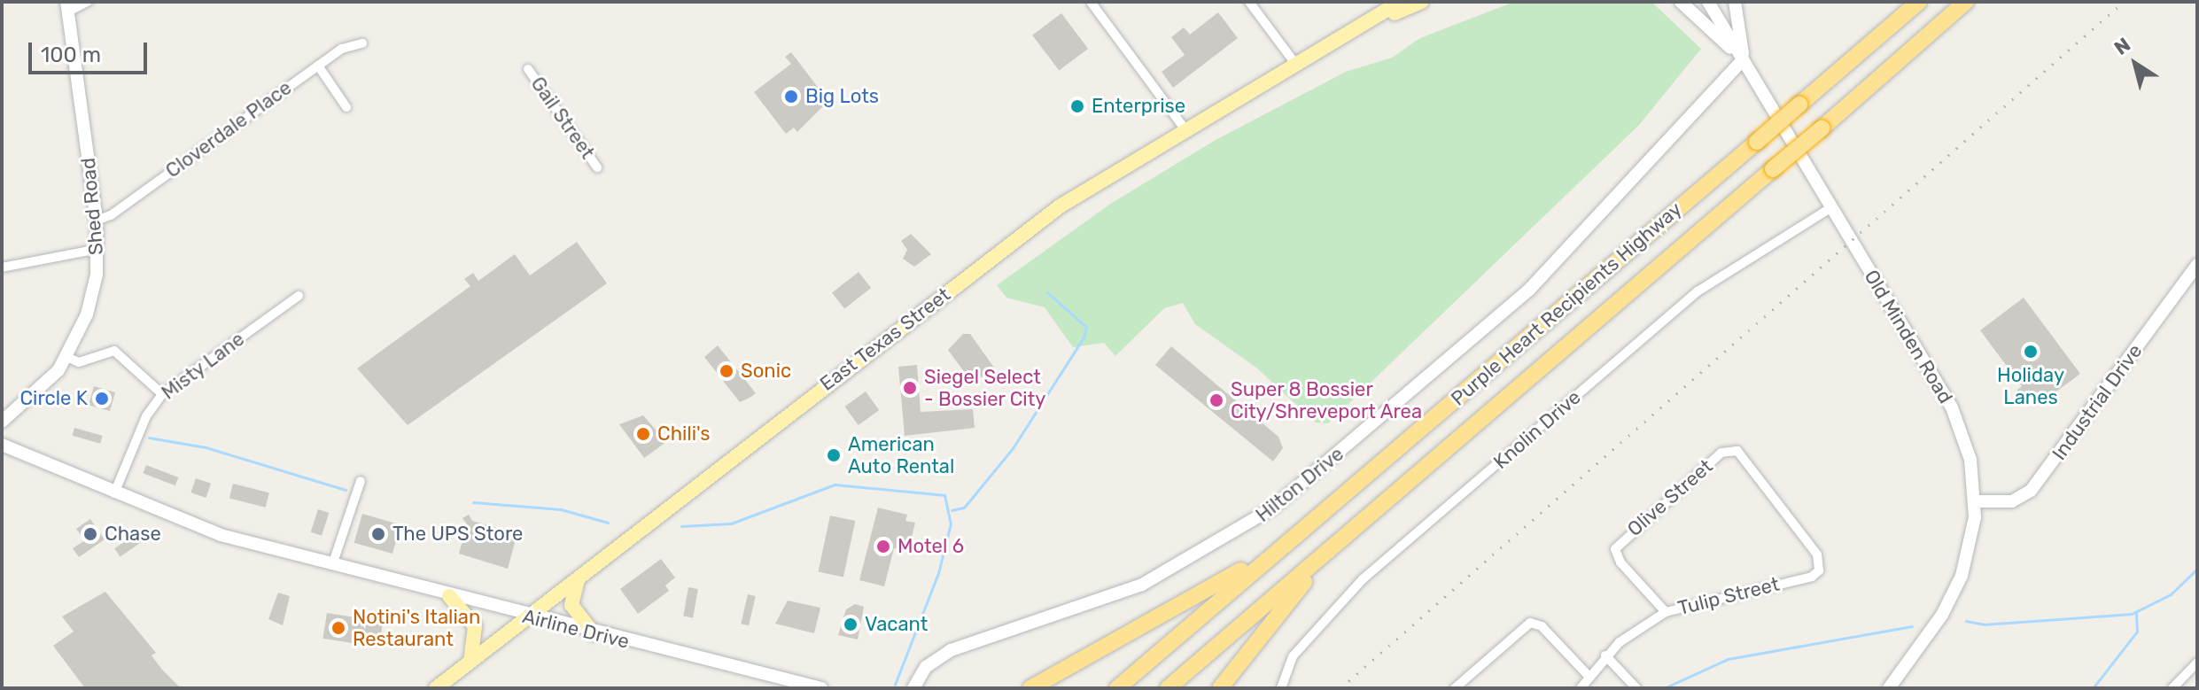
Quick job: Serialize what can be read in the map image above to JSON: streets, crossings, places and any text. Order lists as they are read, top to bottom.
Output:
{
  "streets": {
    "highway": ["Purple Heart Recipients Highway"],
    "main road": [
      "Shed Road",
      "Old Minden Road",
      "East Texas Street",
      "Industrial Drive",
      "Hilton Drive",
      "Airline Drive"
    ],
    "street": [
      "Gail Street",
      "Cloverdale Place",
      "Misty Lane",
      "Knolin Drive",
      "Olive Street",
      "Tulip Street"
    ]
  },
  "crossings": [
    ["Cloverdale Place", "Shed Road"],
    ["Old Minden Road", "Industrial Drive"],
    ["Old Minden Road", "Knolin Drive"],
    ["Old Minden Road", "Hilton Drive"],
    ["East Texas Street", "Airline Drive"],
    ["Misty Lane", "Airline Drive"],
    ["Olive Street", "Tulip Street"]
  ],
  "places": [
    "Big Lots",
    "Enterprise",
    "Holiday Lanes",
    "Sonic",
    "Siegel Select - Bossier City",
    "Circle K",
    "Super 8 Bossier City/Shreveport Area",
    "Chili's",
    "American Auto Rental",
    "Chase",
    "The UPS Store",
    "Motel 6",
    "Vacant",
    "Notini's Italian Restaurant"
  ],
  "scale_bar": "100 m",
  "north": "top left"
}
